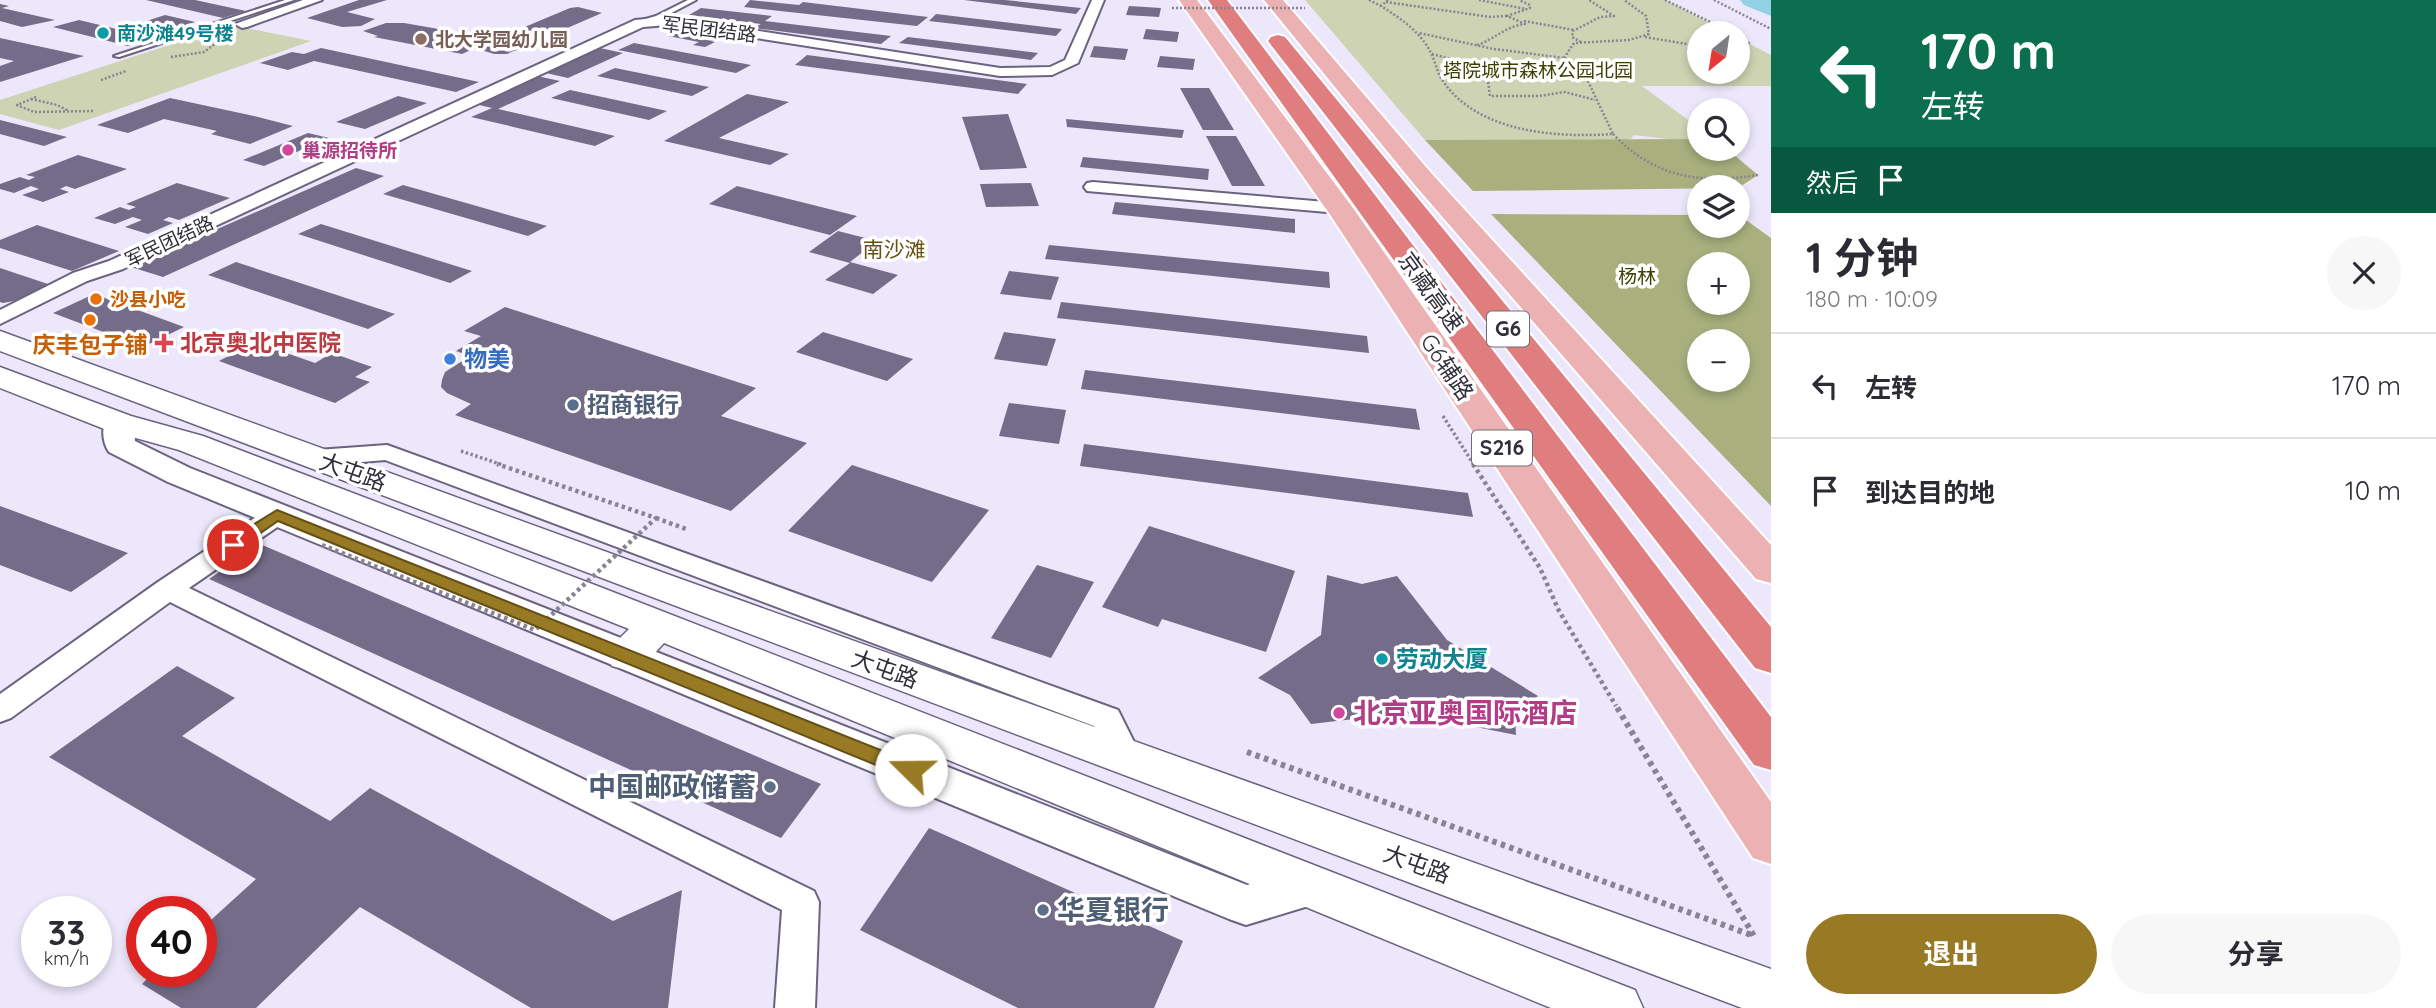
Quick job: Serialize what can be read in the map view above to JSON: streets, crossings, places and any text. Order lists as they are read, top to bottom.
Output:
{
  "streets": {
    "highway": ["京藏高速", "G6"],
    "main road": ["G6辅路", "S216", "大屯路"],
    "street": ["军民团结路"]
  },
  "crossings": [
    ["军民团结路", "大屯路"]
  ],
  "districts": ["南沙滩"],
  "parks": ["塔院城市森林公园北园", "杨林"],
  "places": {
    "other": [
      "南沙滩49号楼",
      "北大学园幼儿园",
      "巢源招待所",
      "沙县小吃",
      "庆丰包子铺",
      "物美",
      "招商银行",
      "劳动大厦",
      "北京亚奥国际酒店",
      "中国邮政储蓄",
      "华夏银行"
    ],
    "health": ["北京奥北中医院"]
  },
  "north": "bottom left",
  "page": {
    "turn": ["170 m", "左转"],
    "map_buttons": ["+", "−"],
    "then": "然后",
    "heading": ["1 分钟", "180 m · 10:09"],
    "list": [
      {
        "name": "左转",
        "value": "170 m"
      },
      {
        "name": "到达目的地",
        "value": "10 m"
      }
    ],
    "speed": "33 km/h",
    "limit": "40",
    "buttons": ["退出", "分享"]
  }
}
